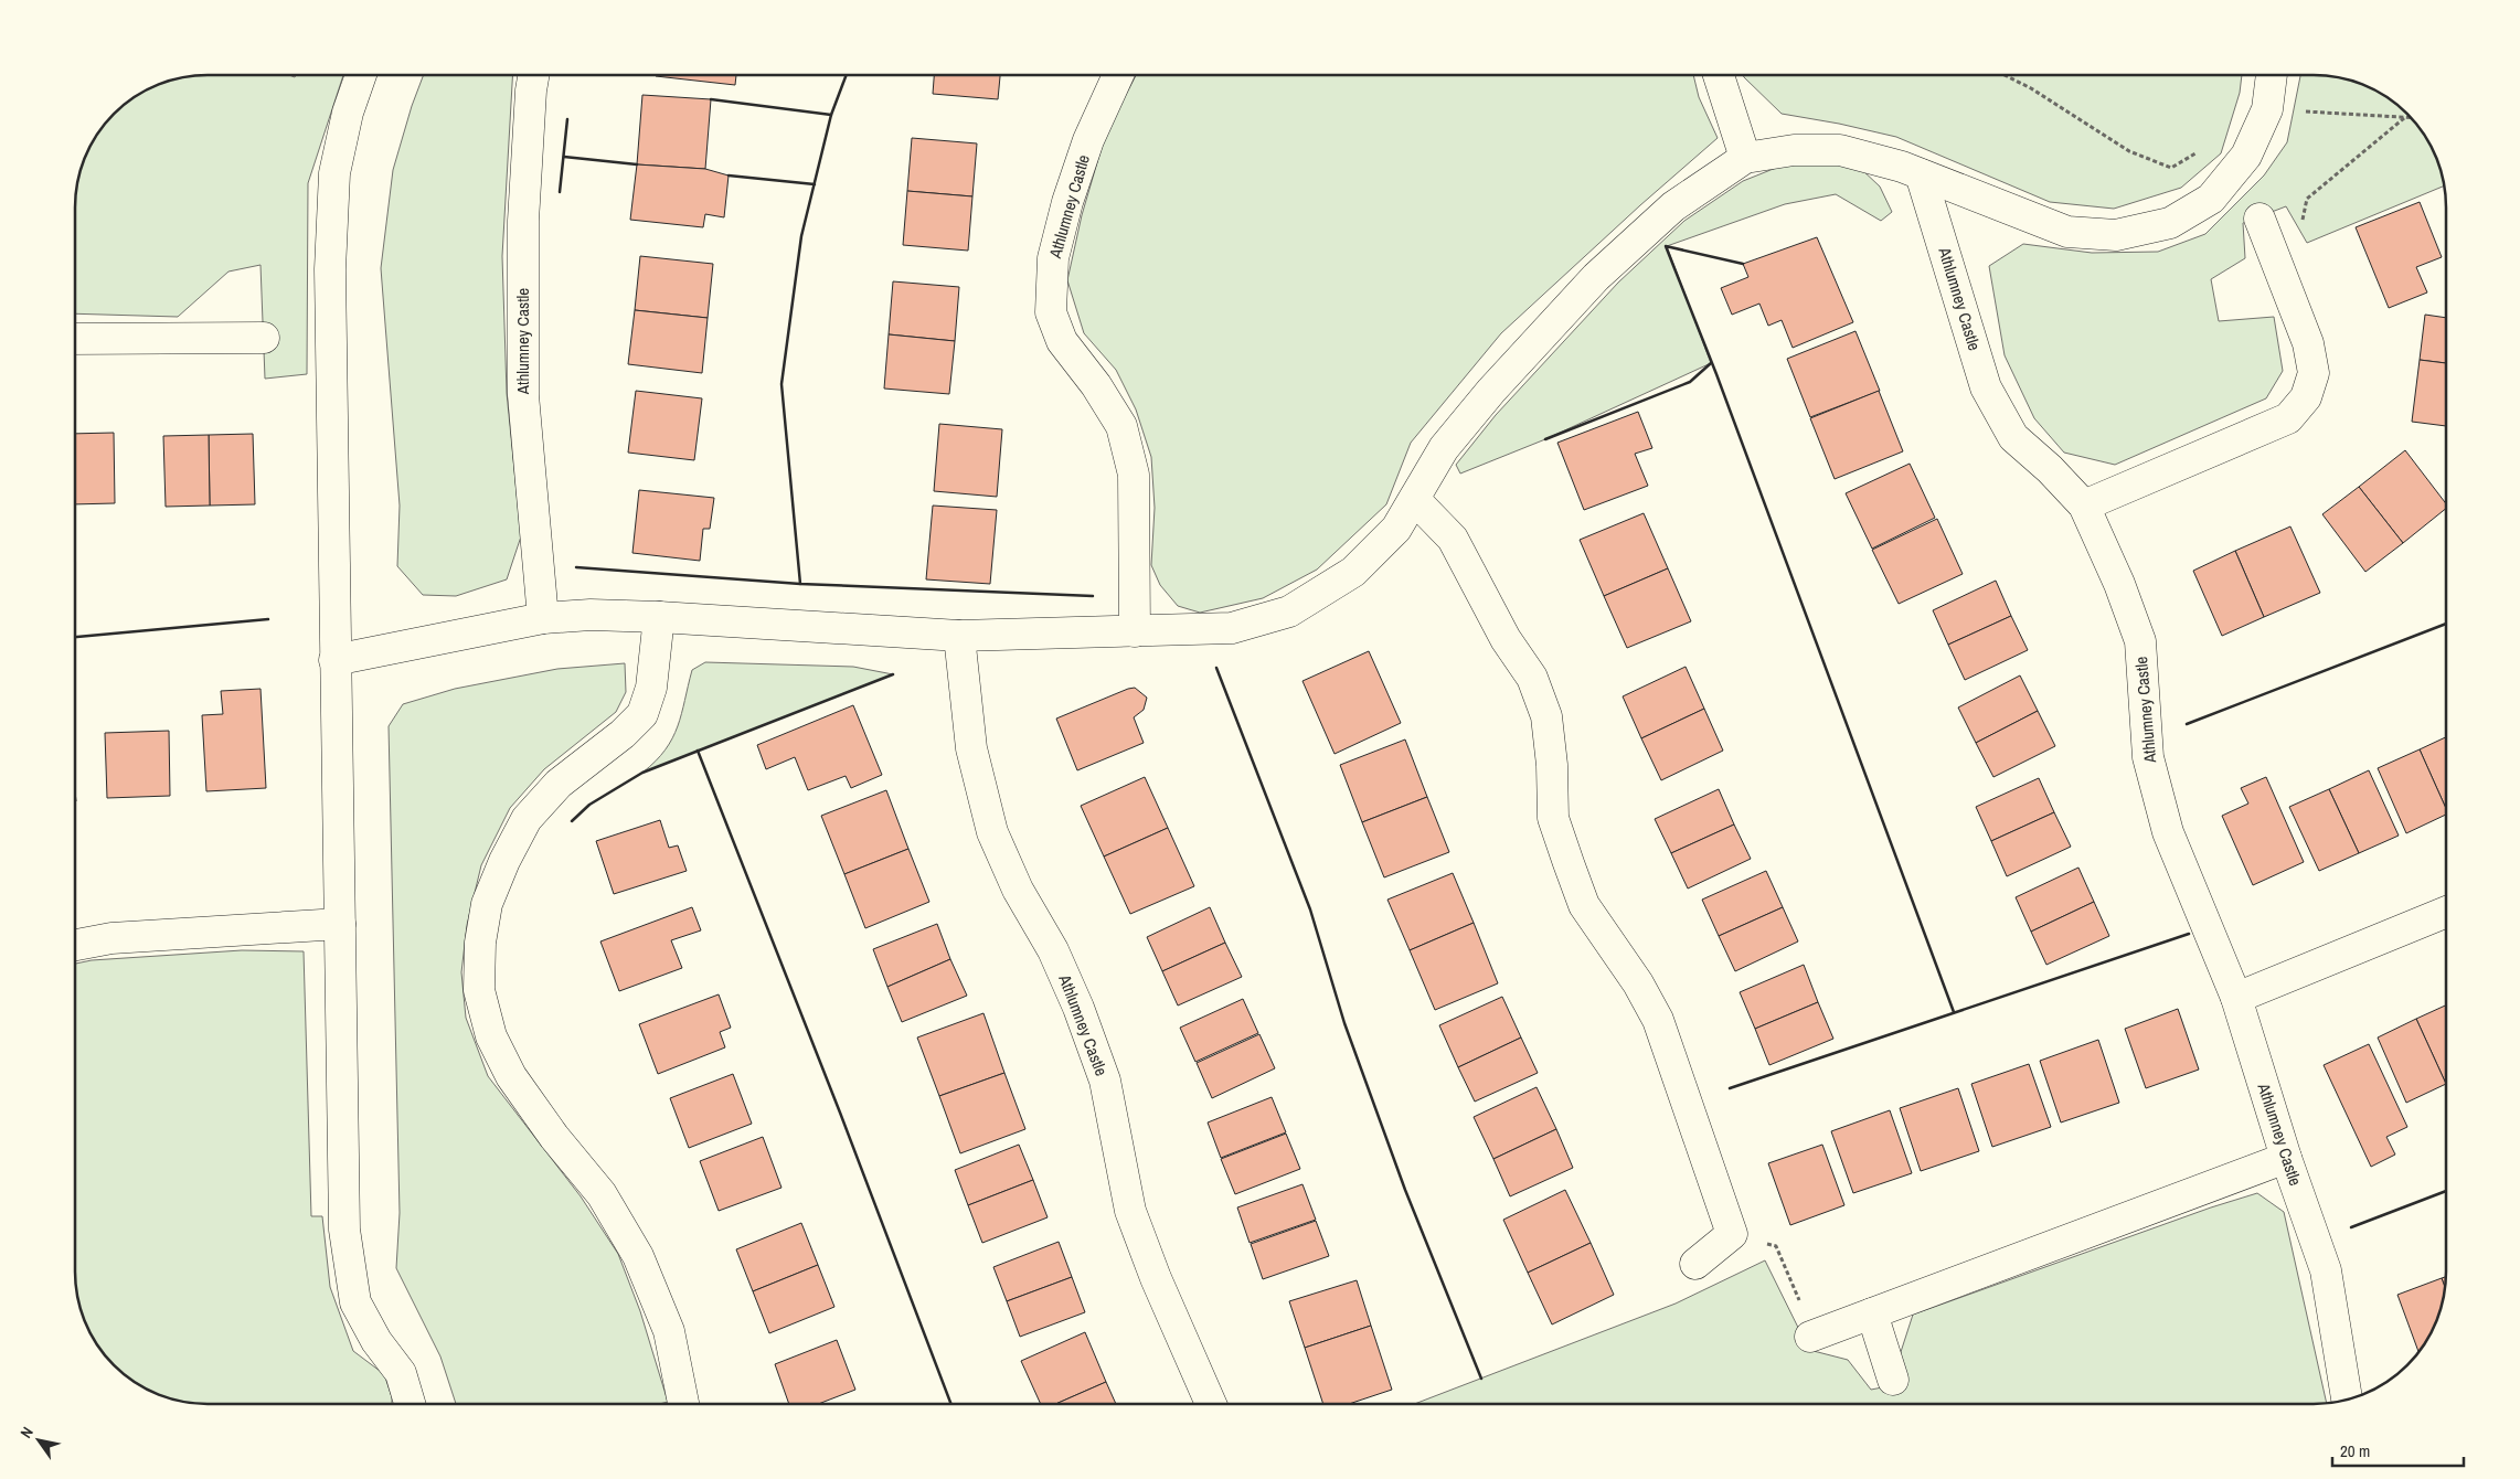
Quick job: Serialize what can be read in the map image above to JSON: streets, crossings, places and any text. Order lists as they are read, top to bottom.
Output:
{
  "streets": {
    "street": ["Athlumney Castle"]
  },
  "scale_bar": "20 m",
  "north": "top left"
}
